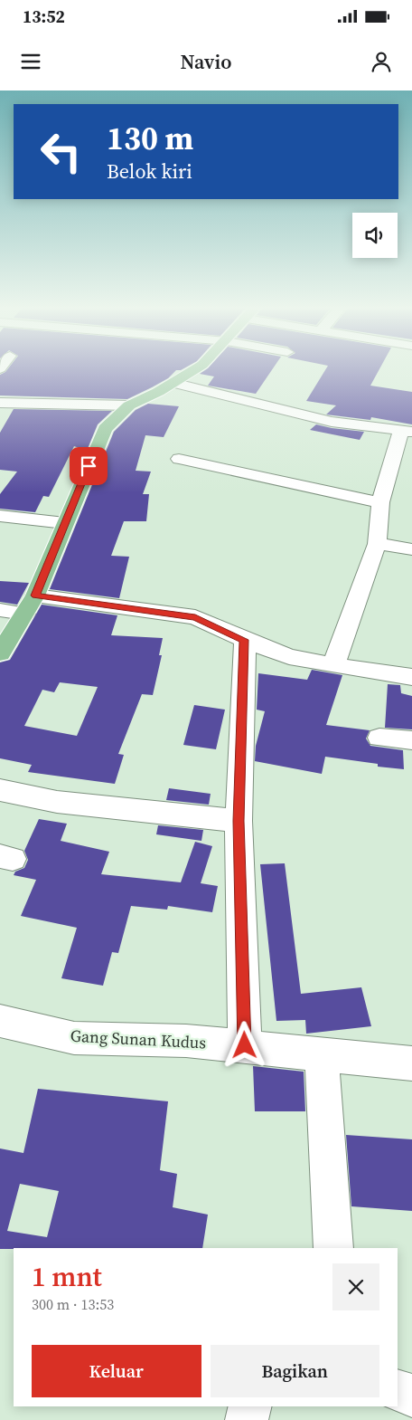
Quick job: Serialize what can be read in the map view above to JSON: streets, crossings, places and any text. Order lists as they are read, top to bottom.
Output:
{
  "streets": {
    "street": ["Gang Sunan Kudus"]
  },
  "page": {
    "status": "13:52",
    "header": "Navio",
    "turn": ["130 m", "Belok kiri"],
    "heading": ["1 mnt", "300 m · 13:53"],
    "buttons": ["Keluar", "Bagikan"]
  }
}
